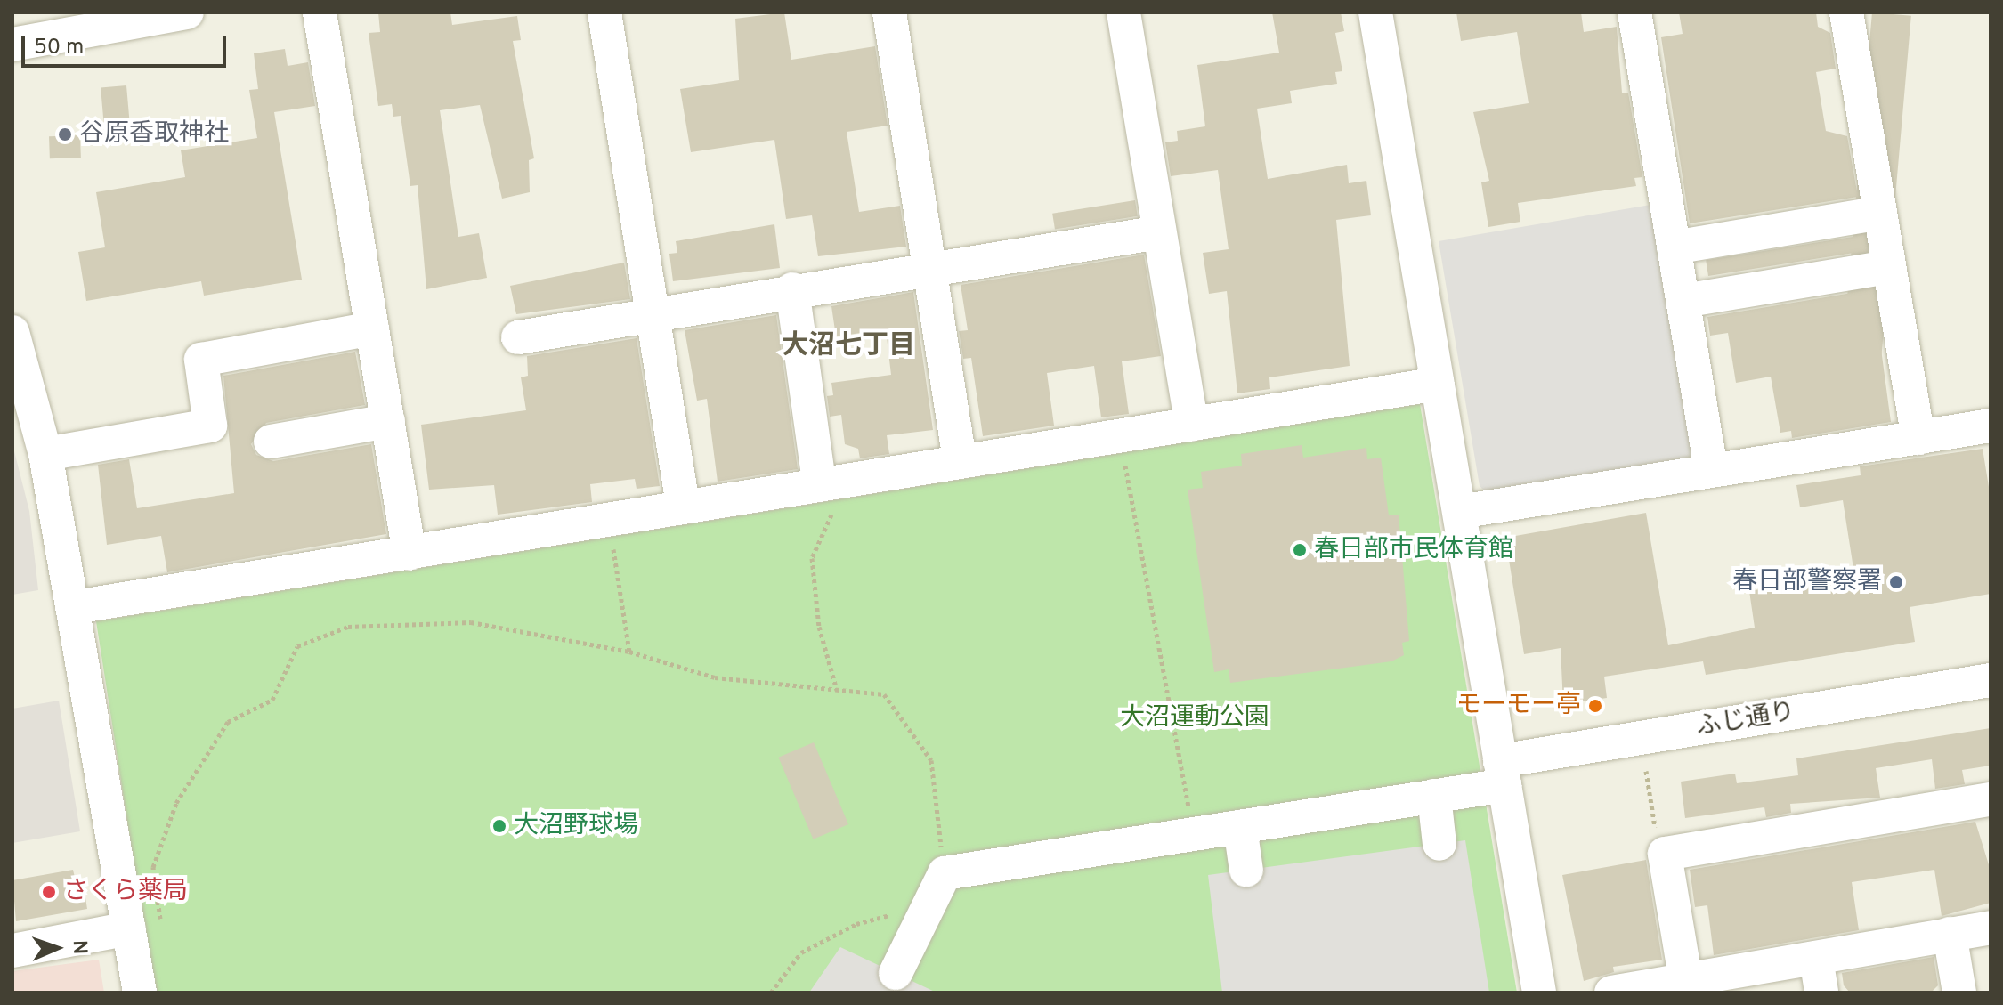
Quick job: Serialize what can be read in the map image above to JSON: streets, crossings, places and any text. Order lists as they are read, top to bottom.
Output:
{
  "streets": {
    "street": ["ふじ通り"]
  },
  "districts": ["大沼七丁目"],
  "parks": ["大沼運動公園"],
  "places": [
    "谷原香取神社",
    "春日部市民体育館",
    "春日部警察署",
    "モーモー亭",
    "大沼野球場",
    "さくら薬局"
  ],
  "scale_bar": "50 m",
  "north": "right"
}
